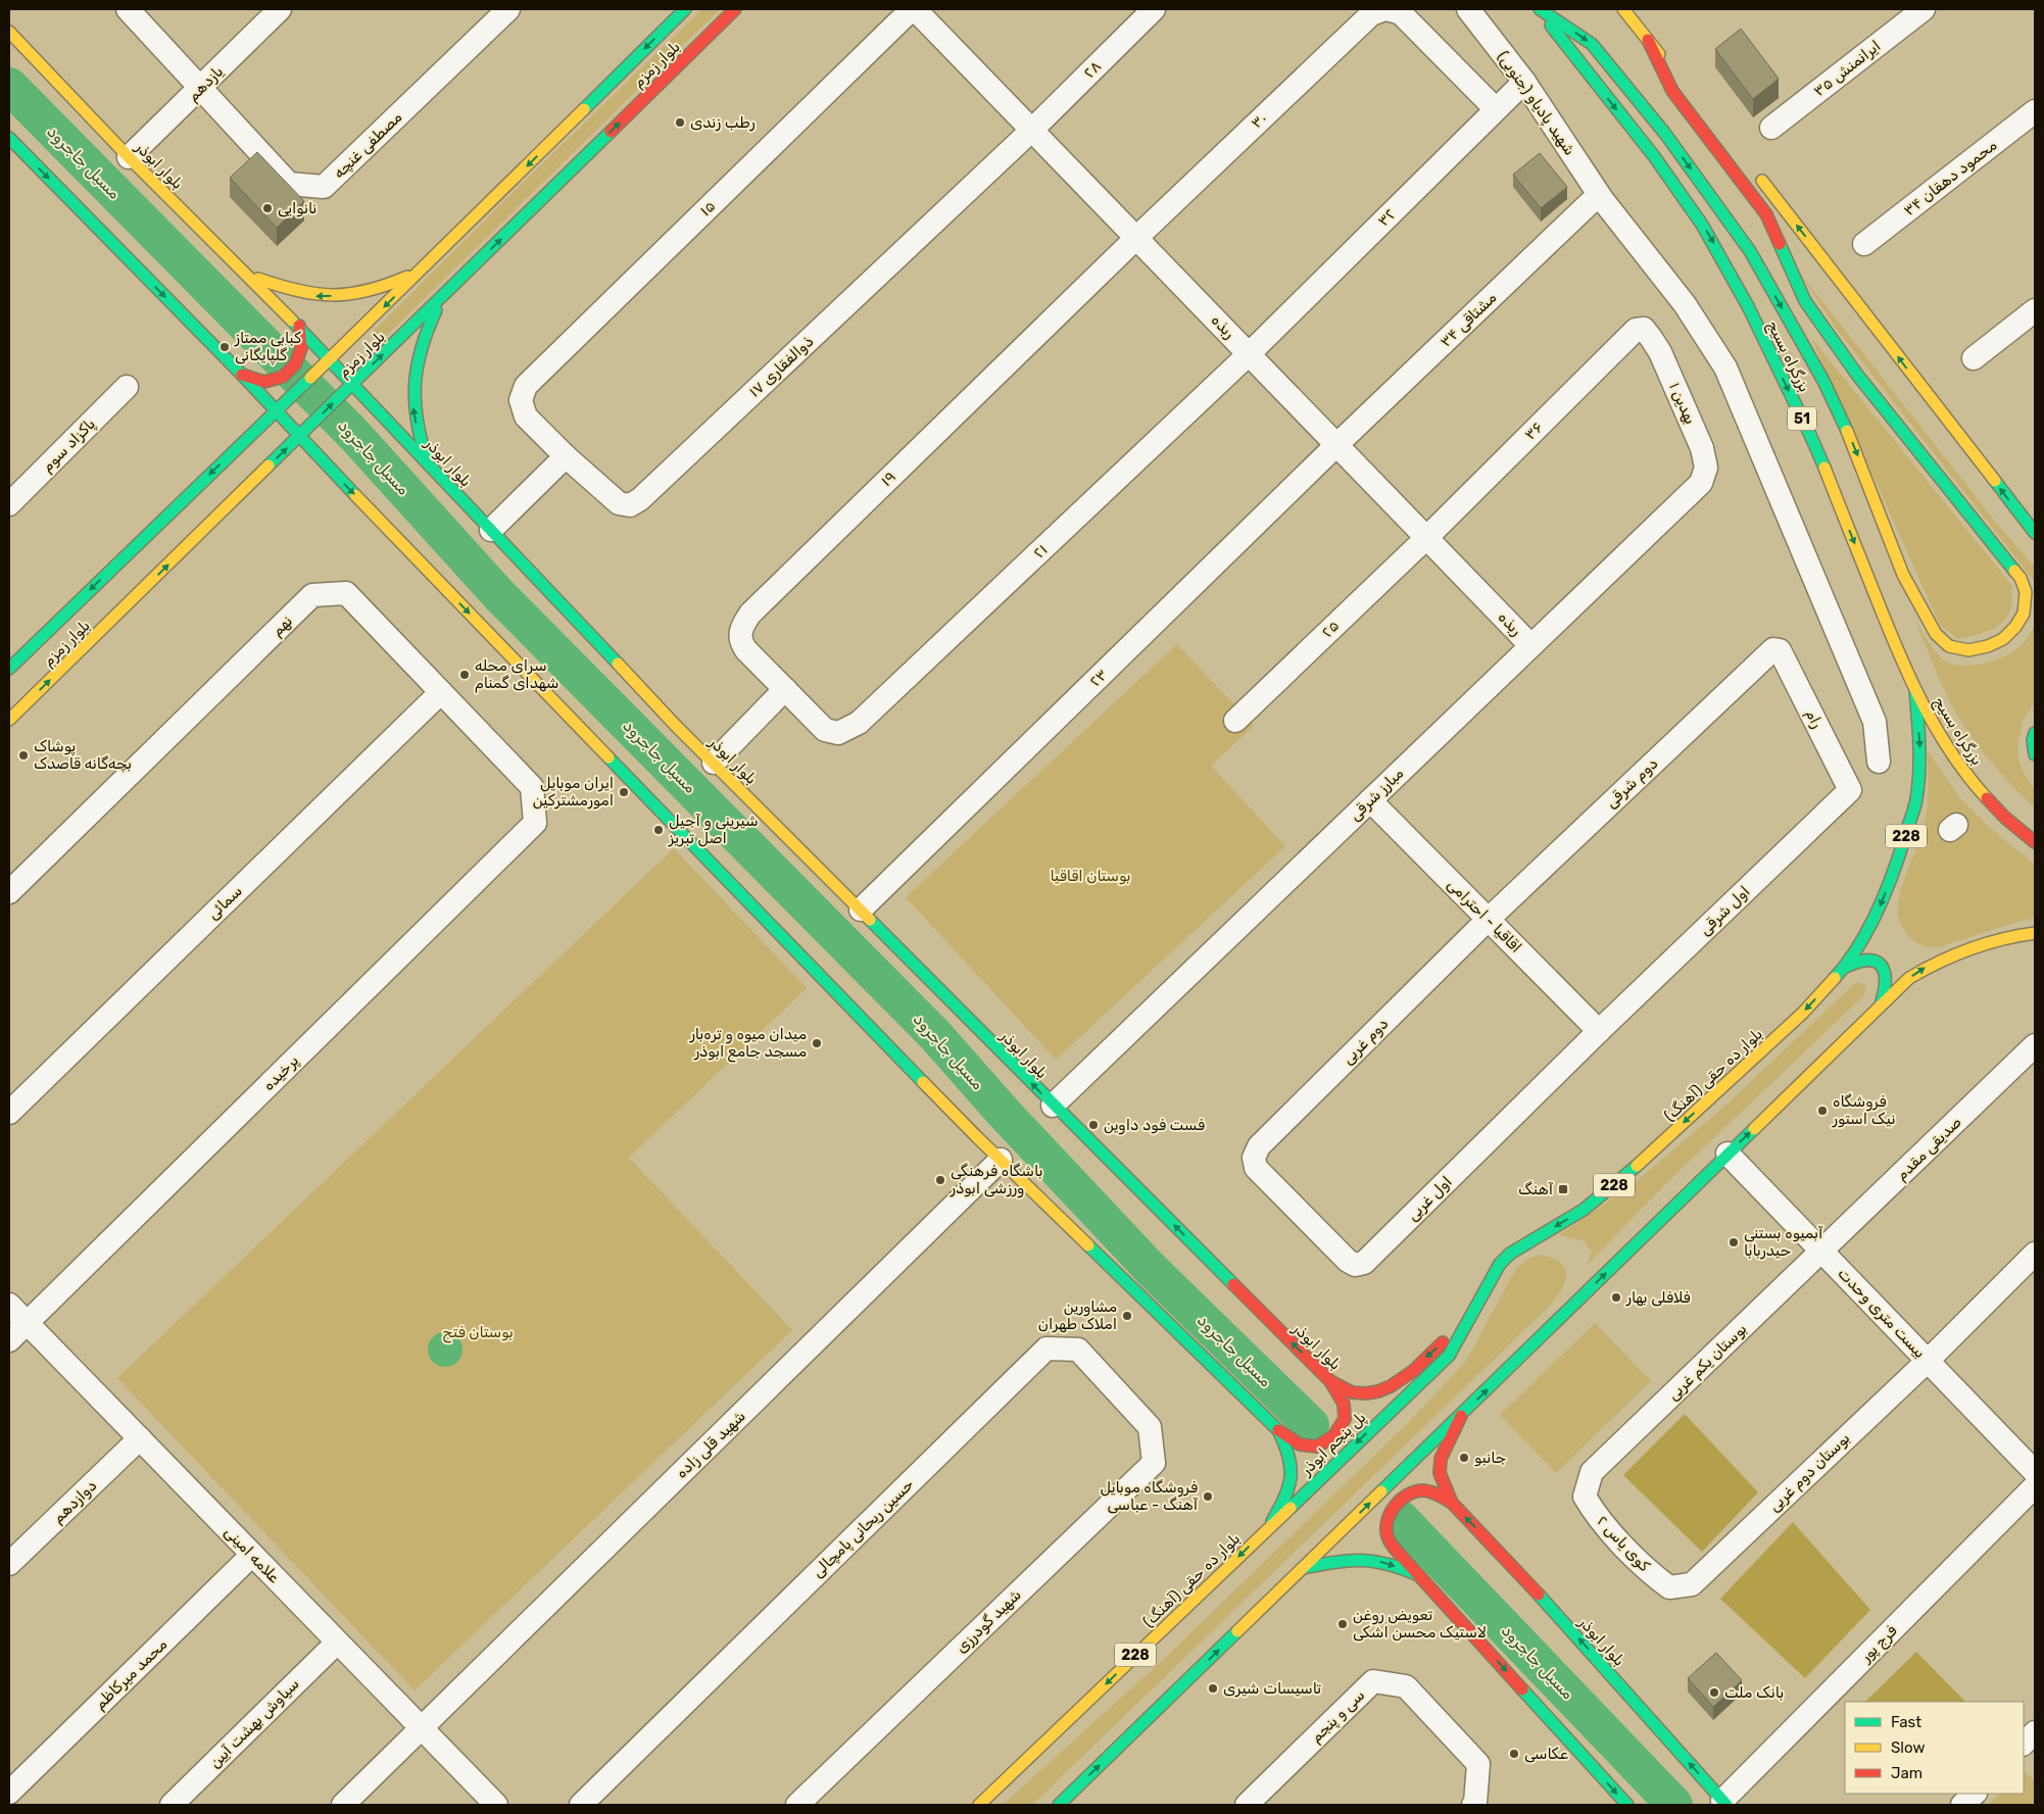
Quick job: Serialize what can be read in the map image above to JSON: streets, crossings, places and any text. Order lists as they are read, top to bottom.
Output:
{
  "streets": {
    "main road": [
      "بلوار زمزم",
      "بلوار ابوذر",
      "بزرگراه بسیج",
      "51",
      "228",
      "بلوار ده حقی (آهنگ)",
      "پل پنجم ابوذر"
    ],
    "street": [
      "ایرانمنش ۳۵",
      "۲۸",
      "یازدهم",
      "شهید پادیاو (جنوبی)",
      "۳۰",
      "مصطفی غنچه",
      "محمود دهقان ۳۴",
      "۱۵",
      "۳۲",
      "۳۴ مشتاقی",
      "ربذه",
      "ذوالفقاری ۱۷",
      "بهدین ۱",
      "۳۶",
      "پاکزاد سوم",
      "۱۹",
      "۲۱",
      "نهم",
      "۲۵",
      "۲۳",
      "رام",
      "دوم شرقی",
      "مبارز شرقی",
      "سمائی",
      "اول شرقی",
      "اقاقیا - احترامی",
      "دوم غربی",
      "پرخیده",
      "صدیقی مقدم",
      "اول غربی",
      "بیست متری وحدت",
      "بوستان یکم غربی",
      "شهید قلی زاده",
      "بوستان دوم غربی",
      "دوازدهم",
      "حسین ریحانی پامچالی",
      "کوی یاس ۲",
      "علامه امینی",
      "شهید گودرزی",
      "فرج پور",
      "محمد میرکاظم",
      "سی و پنجم",
      "سیاوش بهشت آیین"
    ]
  },
  "crossings": [
    ["بلوار زمزم", "بلوار ابوذر"],
    ["۲۸", "ربذه"],
    ["۲۸", "ذوالفقاری ۱۷"],
    ["یازدهم", "مصطفی غنچه"],
    ["یازدهم", "بلوار ابوذر"],
    ["شهید پادیاو (جنوبی)", "۳۲"],
    ["شهید پادیاو (جنوبی)", "۳۴ مشتاقی"],
    ["۳۰", "۳۲"],
    ["۳۰", "ربذه"],
    ["۳۰", "۱۹"],
    ["بلوار ابوذر", "۲۳"],
    ["بلوار ابوذر", "مبارز شرقی"],
    ["بلوار ابوذر", "بلوار ده حقی (آهنگ)"],
    ["بلوار ابوذر", "فرج پور"],
    ["۱۵", "ربذه"],
    ["۱۵", "ذوالفقاری ۱۷"],
    ["۳۲", "ربذه"],
    ["۳۲", "۲۱"],
    ["۳۴ مشتاقی", "ربذه"],
    ["۳۴ مشتاقی", "۲۳"],
    ["ربذه", "ذوالفقاری ۱۷"],
    ["ربذه", "۳۶"],
    ["ربذه", "۱۹"],
    ["ربذه", "۲۱"],
    ["ربذه", "۲۵"],
    ["ربذه", "۲۳"],
    ["ربذه", "مبارز شرقی"],
    ["بزرگراه بسیج", "بلوار ده حقی (آهنگ)"],
    ["بهدین ۱", "۳۶"],
    ["بهدین ۱", "مبارز شرقی"],
    ["۳۶", "۲۵"],
    ["۱۹", "۲۱"],
    ["نهم", "سمائی"],
    ["نهم", "پرخیده"],
    ["رام", "دوم شرقی"],
    ["رام", "اول شرقی"],
    ["دوم شرقی", "اقاقیا - احترامی"],
    ["دوم شرقی", "دوم غربی"],
    ["مبارز شرقی", "اقاقیا - احترامی"],
    ["اول شرقی", "اقاقیا - احترامی"],
    ["اول شرقی", "اول غربی"],
    ["اقاقیا - احترامی", "دوم غربی"],
    ["اقاقیا - احترامی", "اول غربی"],
    ["دوم غربی", "اول غربی"],
    ["پرخیده", "علامه امینی"],
    ["بلوار ده حقی (آهنگ)", "پل پنجم ابوذر"],
    ["صدیقی مقدم", "بیست متری وحدت"],
    ["صدیقی مقدم", "بوستان یکم غربی"],
    ["بیست متری وحدت", "بوستان یکم غربی"],
    ["بیست متری وحدت", "بوستان دوم غربی"],
    ["بوستان یکم غربی", "کوی یاس ۲"],
    ["شهید قلی زاده", "علامه امینی"],
    ["بوستان دوم غربی", "کوی یاس ۲"],
    ["دوازدهم", "علامه امینی"],
    ["حسین ریحانی پامچالی", "شهید گودرزی"],
    ["علامه امینی", "محمد میرکاظم"],
    ["علامه امینی", "سیاوش بهشت آیین"]
  ],
  "water": ["مسیل جاجرود"],
  "parks": ["بوستان اقاقیا", "بوستان فتح"],
  "places": {
    "other": [
      "رطب زندی",
      "نانوایی",
      "کبابی ممتاز گلپایگانی",
      "سرای محله شهدای گمنام",
      "پوشاک بچه‌گانه قاصدک",
      "ایران موبایل امورمشترکین",
      "شیرینی و آجیل اصل تبریز",
      "میدان میوه و تره‌بار مسجد جامع ابوذر",
      "فروشگاه نیک استور",
      "فست فود داوین",
      "باشگاه فرهنگی ورزشی ابوذر",
      "آبمیوه بستنی حیدربابا",
      "فلافلی بهار",
      "مشاورین املاک طهران",
      "جانبو",
      "فروشگاه موبایل آهنگ - عباسی",
      "تعویض روغن لاستیک محسن اشکی",
      "تاسیسات شیری",
      "بانک ملت",
      "عکاسى"
    ],
    "transit": ["آهنگ"]
  },
  "legend": ["Fast", "Slow", "Jam"]
}
